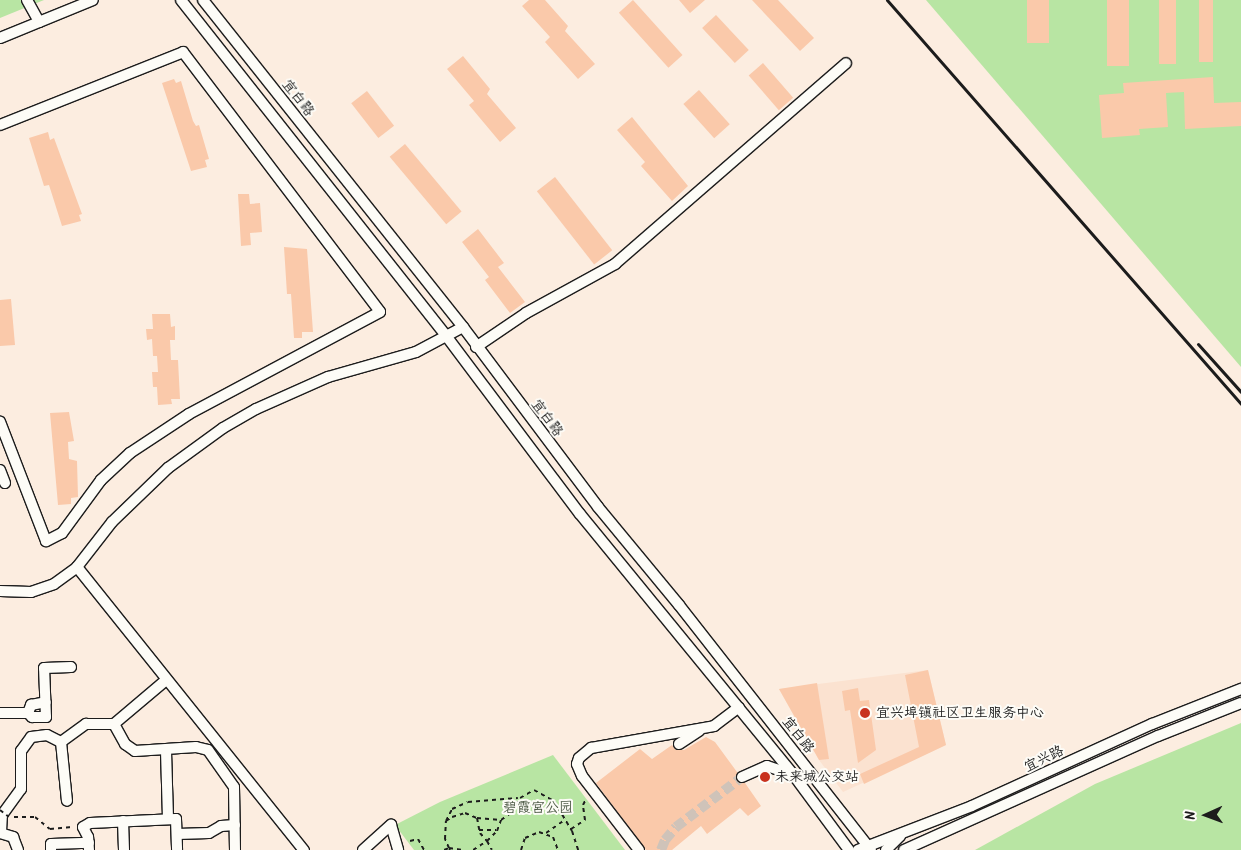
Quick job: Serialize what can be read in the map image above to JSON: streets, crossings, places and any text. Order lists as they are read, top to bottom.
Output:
{
  "streets": {
    "street": ["宜白路", "宜兴路"]
  },
  "crossings": [
    ["宜白路", "宜兴路"]
  ],
  "parks": ["碧霞宫公园"],
  "places": ["宜兴埠镇社区卫生服务中心", "未来城公交站"],
  "north": "left"
}
